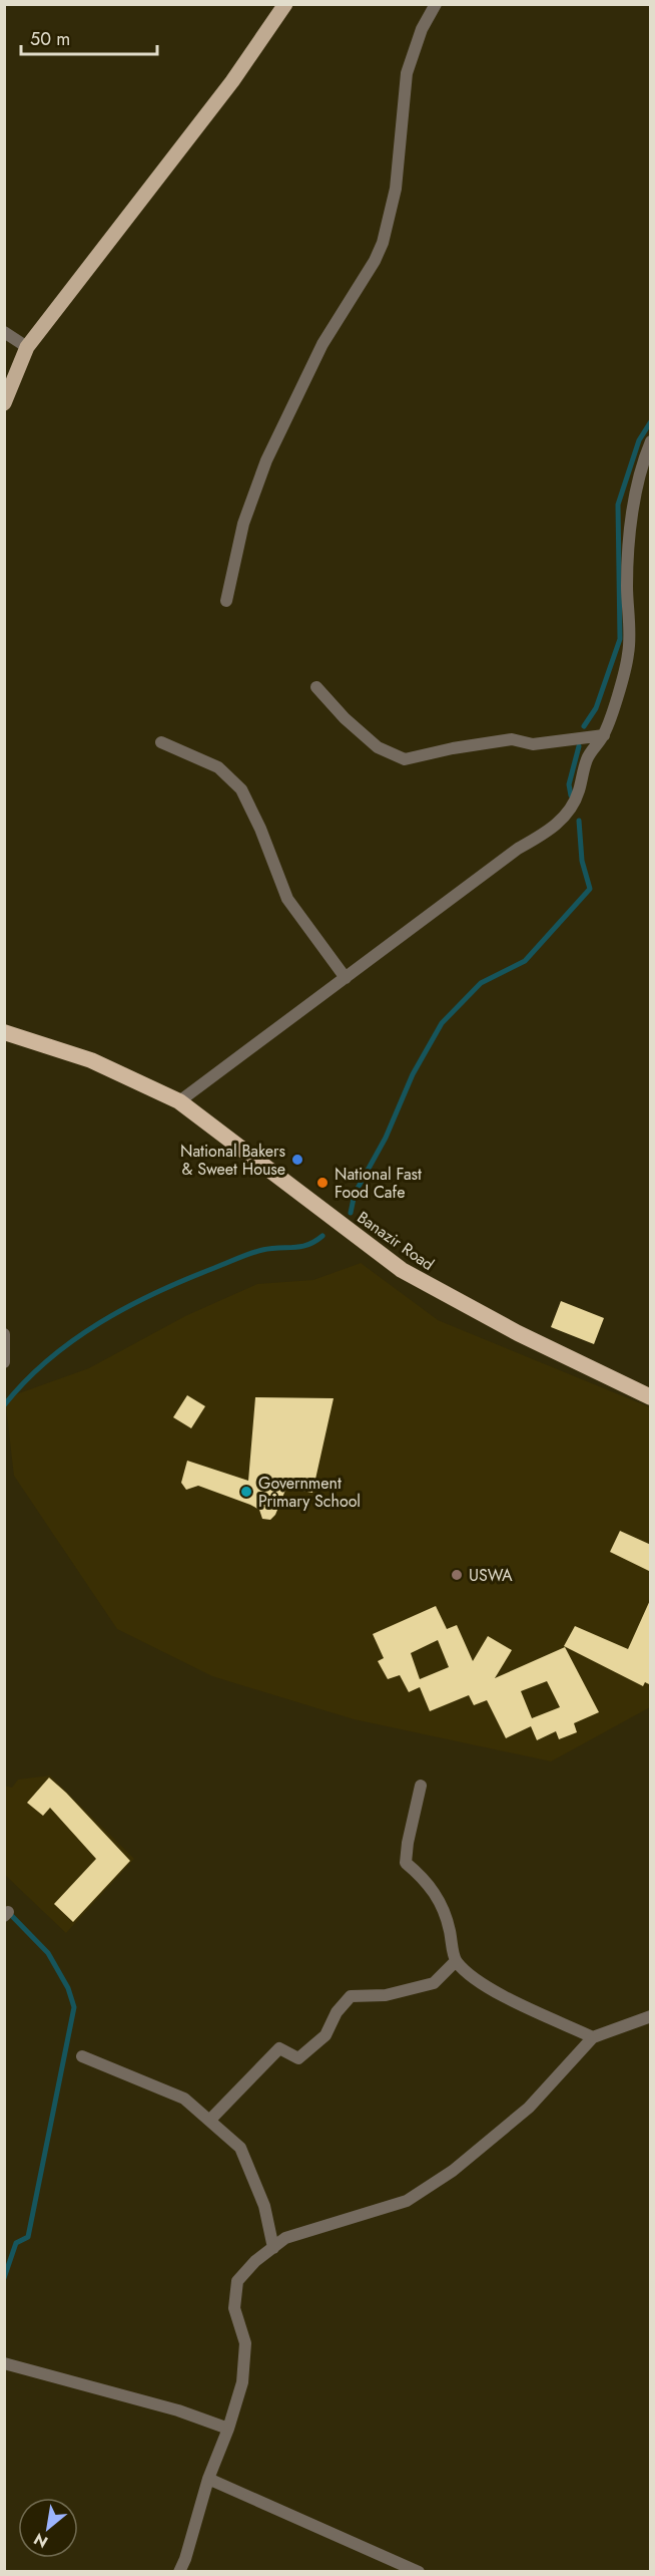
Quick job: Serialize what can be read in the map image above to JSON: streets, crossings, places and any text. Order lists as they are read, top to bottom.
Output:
{
  "streets": {
    "highway": ["Banazir Road"]
  },
  "places": [
    "National Bakers & Sweet House",
    "National Fast Food Cafe",
    "Government Primary School",
    "USWA"
  ],
  "scale_bar": "50 m",
  "north": "bottom left"
}
